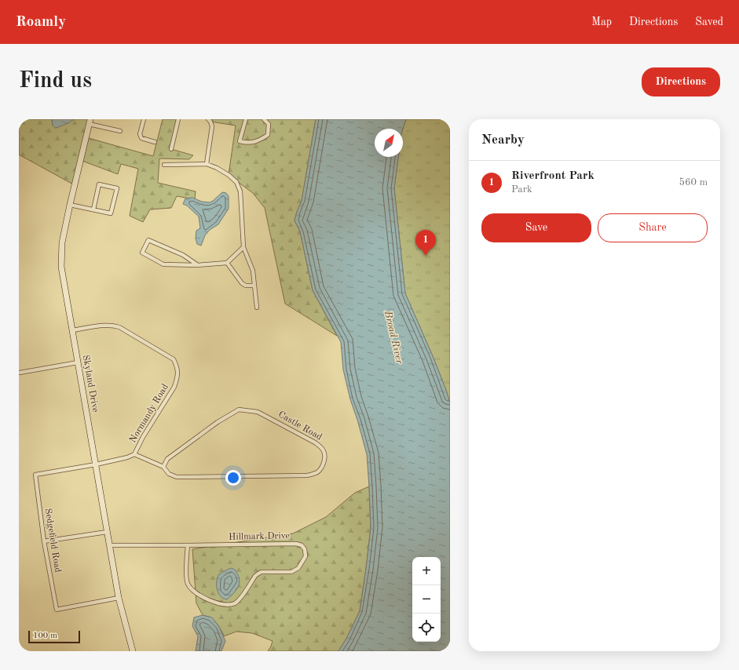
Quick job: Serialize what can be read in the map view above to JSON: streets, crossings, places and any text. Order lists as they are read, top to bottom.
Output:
{
  "streets": {
    "street": [
      "Skyland Drive",
      "Normandy Road",
      "Castle Road",
      "Hillmark Drive",
      "Sedgefield Road"
    ]
  },
  "crossings": [
    ["Skyland Drive", "Normandy Road"],
    ["Skyland Drive", "Hillmark Drive"],
    ["Skyland Drive", "Sedgefield Road"],
    ["Normandy Road", "Castle Road"]
  ],
  "water": ["Broad River"],
  "scale_bar": "100 m",
  "north": "top right",
  "page": {
    "header": "Roamly",
    "nav": ["Map", "Directions", "Saved"],
    "buttons": [
      "Directions",
      ["Save", "Share"]
    ],
    "title": "Find us",
    "heading": "Nearby",
    "list": [
      {
        "mark": "1",
        "name": "Riverfront Park",
        "note": "Park",
        "value": "560 m"
      }
    ],
    "pins": "1",
    "map_buttons": ["+", "−"],
    "scale": "100 m"
  }
}
